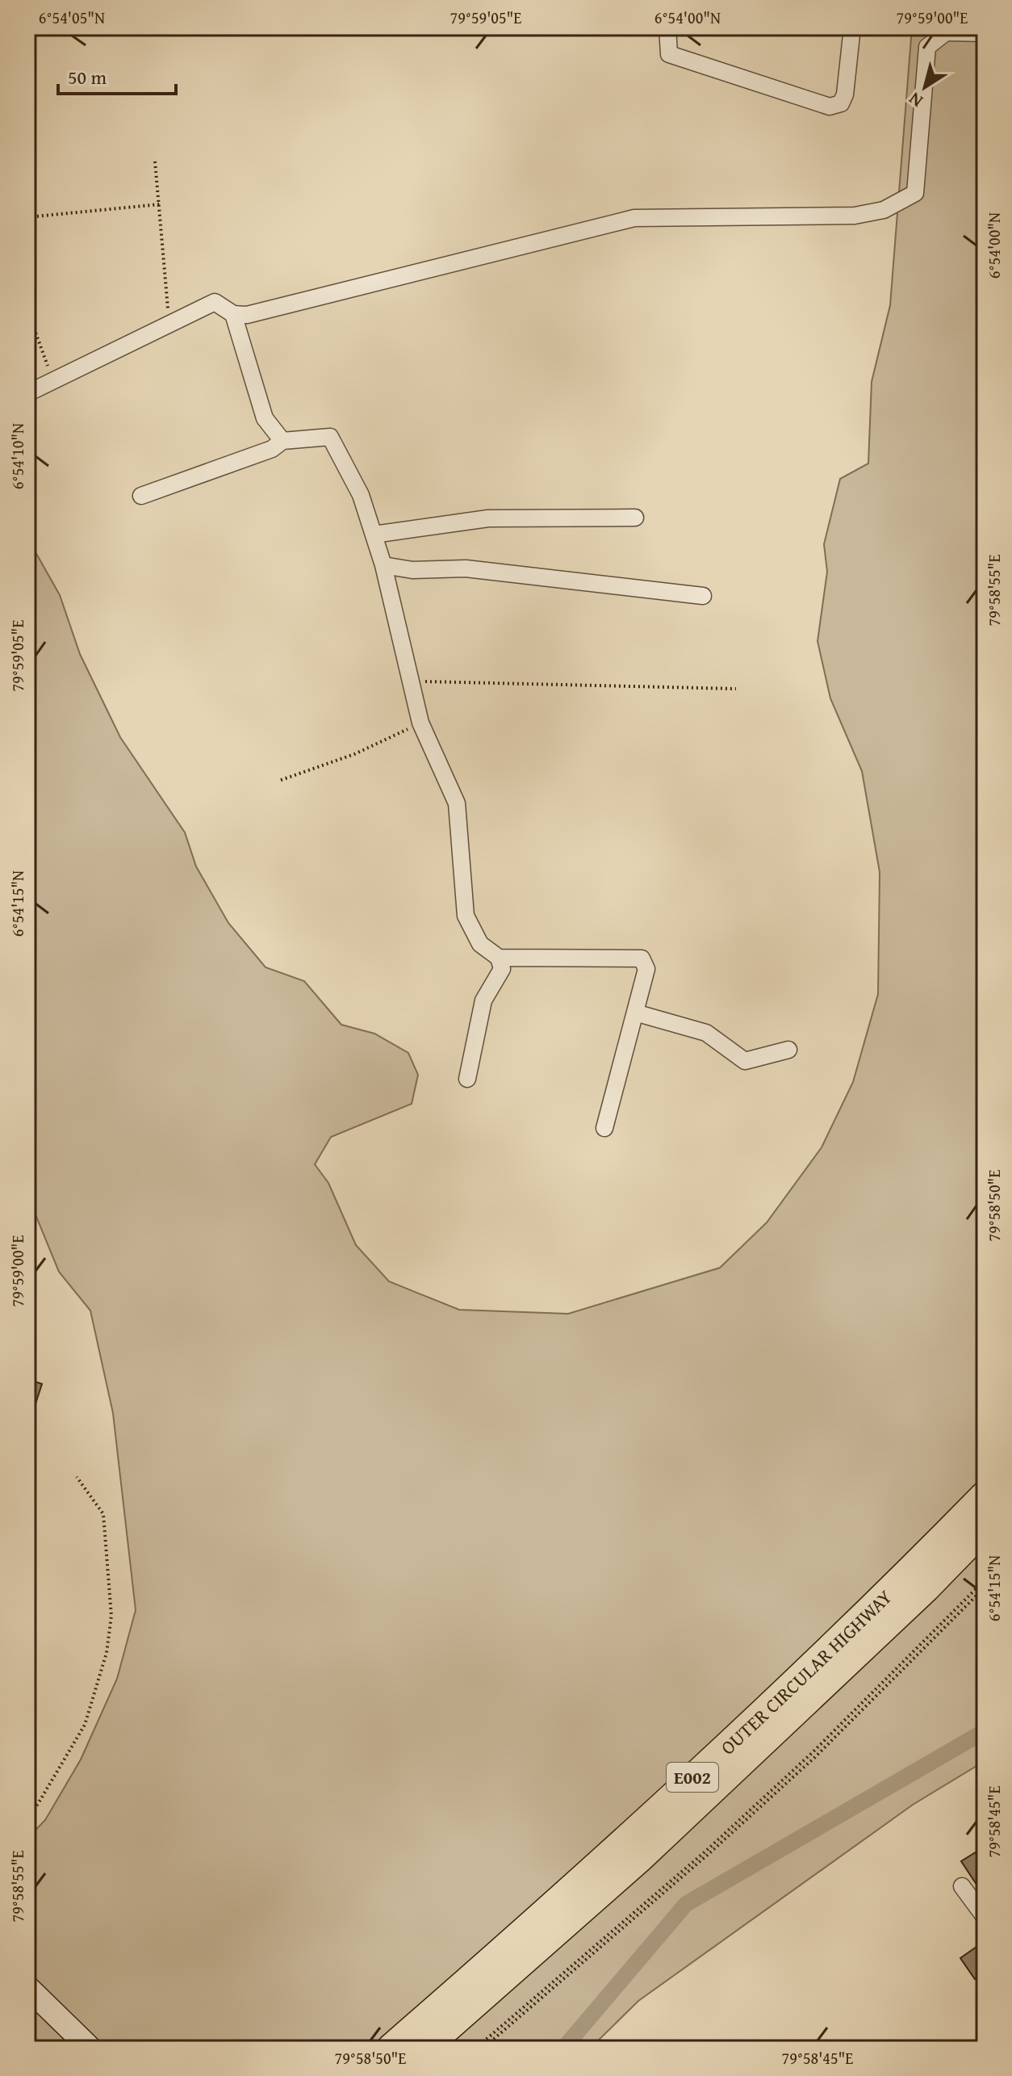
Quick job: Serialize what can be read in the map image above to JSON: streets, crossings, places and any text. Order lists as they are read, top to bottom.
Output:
{
  "streets": {
    "highway": ["OUTER CIRCULAR HIGHWAY", "E002"]
  },
  "scale_bar": "50 m",
  "north": "bottom left",
  "coordinates": [
    "6°54'05\"N",
    "79°59'05\"E",
    "6°54'00\"N",
    "79°59'00\"E",
    "6°54'10\"N",
    "79°58'55\"E",
    "6°54'15\"N",
    "79°58'50\"E",
    "79°58'45\"E"
  ]
}
